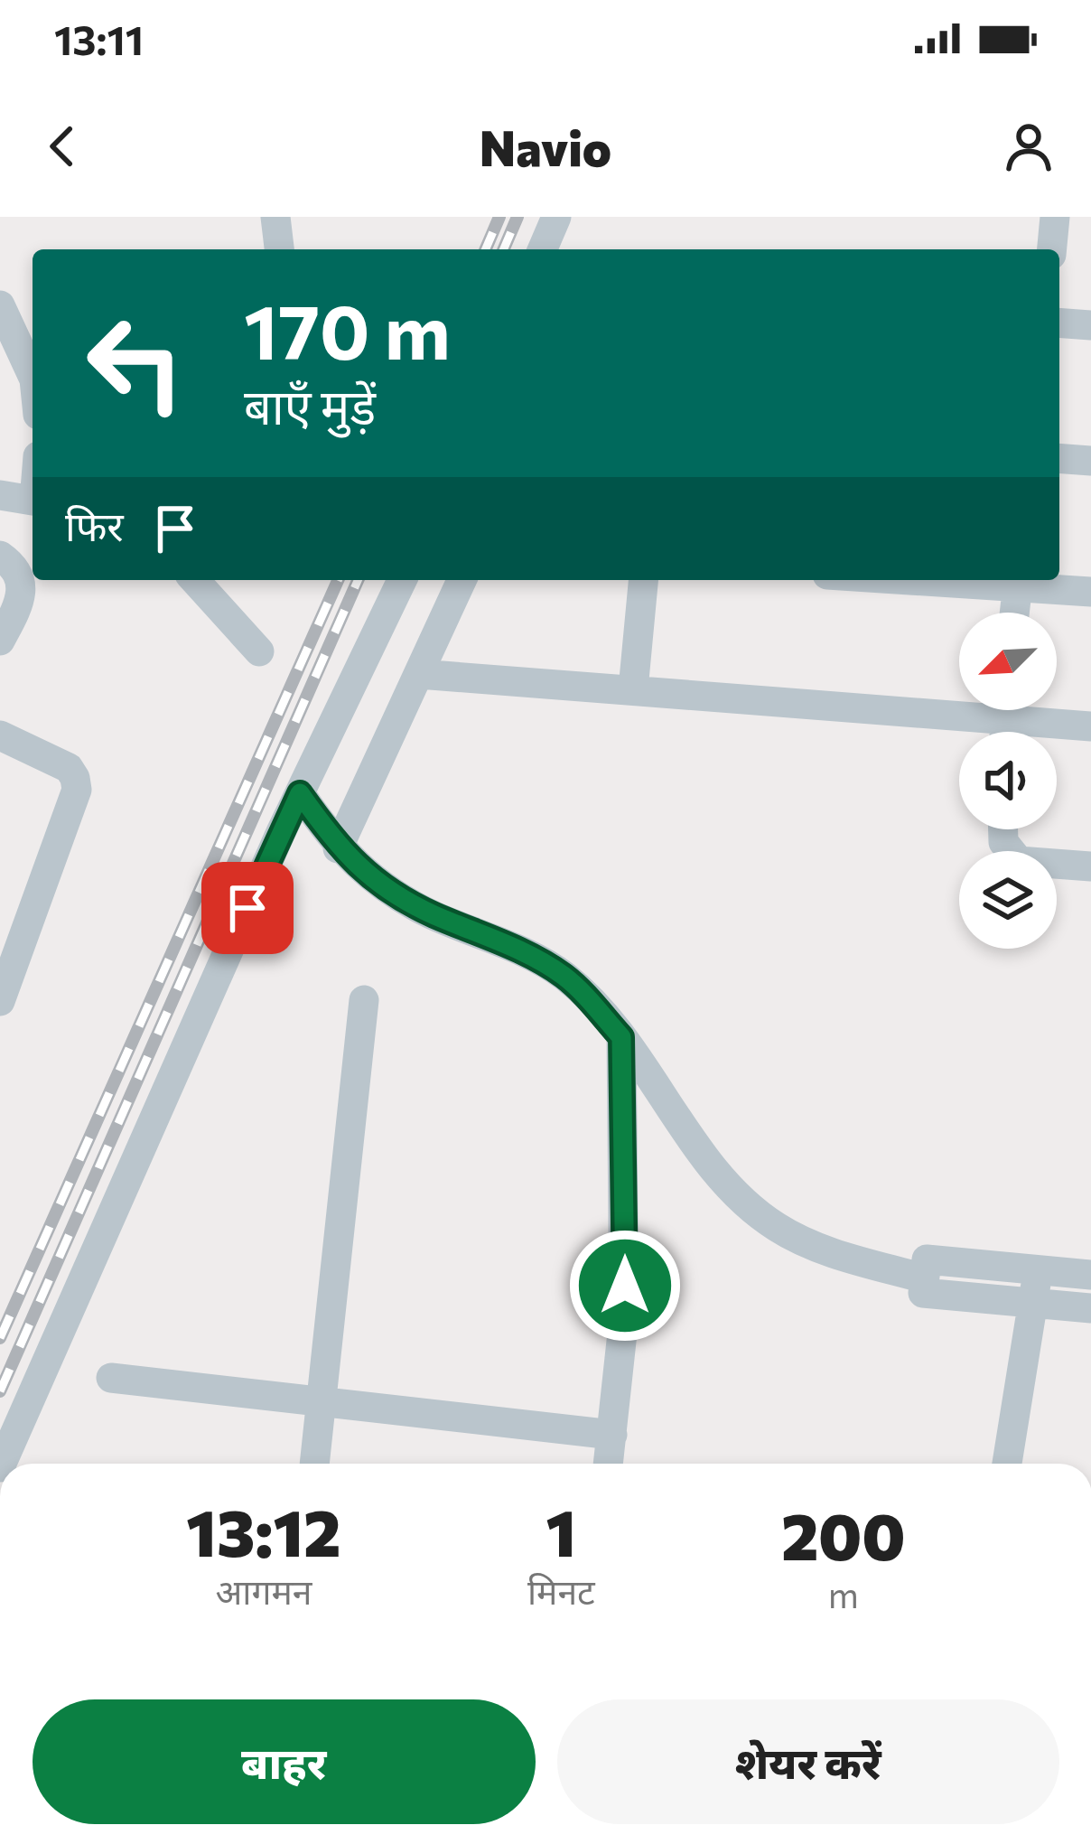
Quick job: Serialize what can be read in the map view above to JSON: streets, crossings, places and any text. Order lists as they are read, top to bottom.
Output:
{
  "north": "bottom left",
  "page": {
    "status": "13:11",
    "header": "Navio",
    "turn": ["170 m", "बाएँ मुड़ें"],
    "then": "फिर",
    "eta": [
      "13:12",
      "आगमन",
      "1",
      "मिनट",
      "200",
      "m"
    ],
    "buttons": ["बाहर", "शेयर करें"]
  }
}
